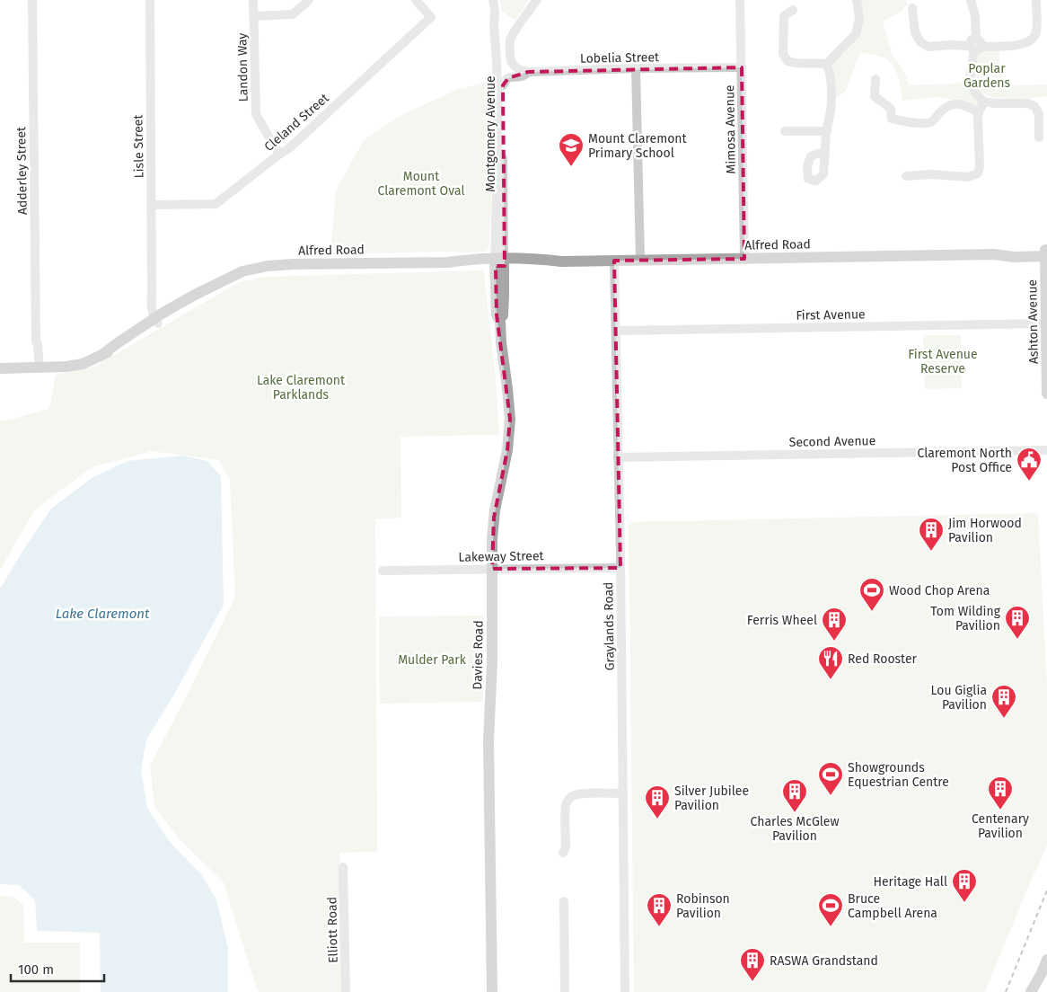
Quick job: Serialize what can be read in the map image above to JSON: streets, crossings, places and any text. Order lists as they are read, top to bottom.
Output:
{
  "streets": {
    "main road": ["Alfred Road", "Ashton Avenue", "Davies Road"],
    "street": [
      "Lobelia Street",
      "Landon Way",
      "Cleland Street",
      "Mimosa Avenue",
      "Montgomery Avenue",
      "Lisle Street",
      "Adderley Street",
      "First Avenue",
      "Second Avenue",
      "Lakeway Street",
      "Graylands Road",
      "Elliott Road"
    ]
  },
  "crossings": [
    ["Lobelia Street", "Mimosa Avenue"],
    ["Lobelia Street", "Montgomery Avenue"],
    ["Landon Way", "Cleland Street"],
    ["Cleland Street", "Lisle Street"],
    ["Mimosa Avenue", "Alfred Road"],
    ["Montgomery Avenue", "Alfred Road"],
    ["Montgomery Avenue", "Davies Road"],
    ["Lisle Street", "Alfred Road"],
    ["Adderley Street", "Alfred Road"],
    ["Alfred Road", "Ashton Avenue"],
    ["Alfred Road", "Graylands Road"],
    ["Alfred Road", "Davies Road"],
    ["First Avenue", "Ashton Avenue"],
    ["First Avenue", "Graylands Road"],
    ["Second Avenue", "Graylands Road"],
    ["Lakeway Street", "Graylands Road"],
    ["Lakeway Street", "Davies Road"]
  ],
  "water": ["Lake Claremont"],
  "parks": [
    "Poplar Gardens",
    "Mount Claremont Oval",
    "First Avenue Reserve",
    "Lake Claremont Parklands",
    "Mulder Park"
  ],
  "places": {
    "school or university": ["Mount Claremont Primary School"],
    "public building": ["Claremont North Post Office"],
    "building": [
      "Jim Horwood Pavilion",
      "Tom Wilding Pavilion",
      "Ferris Wheel",
      "Lou Giglia Pavilion",
      "Centenary Pavilion",
      "Charles McGlew Pavilion",
      "Silver Jubilee Pavilion",
      "Heritage Hall",
      "Robinson Pavilion",
      "RASWA Grandstand"
    ],
    "sports": ["Wood Chop Arena", "Showgrounds Equestrian Centre", "Bruce Campbell Arena"],
    "restaurant": ["Red Rooster"]
  },
  "scale_bar": "100 m"
}
